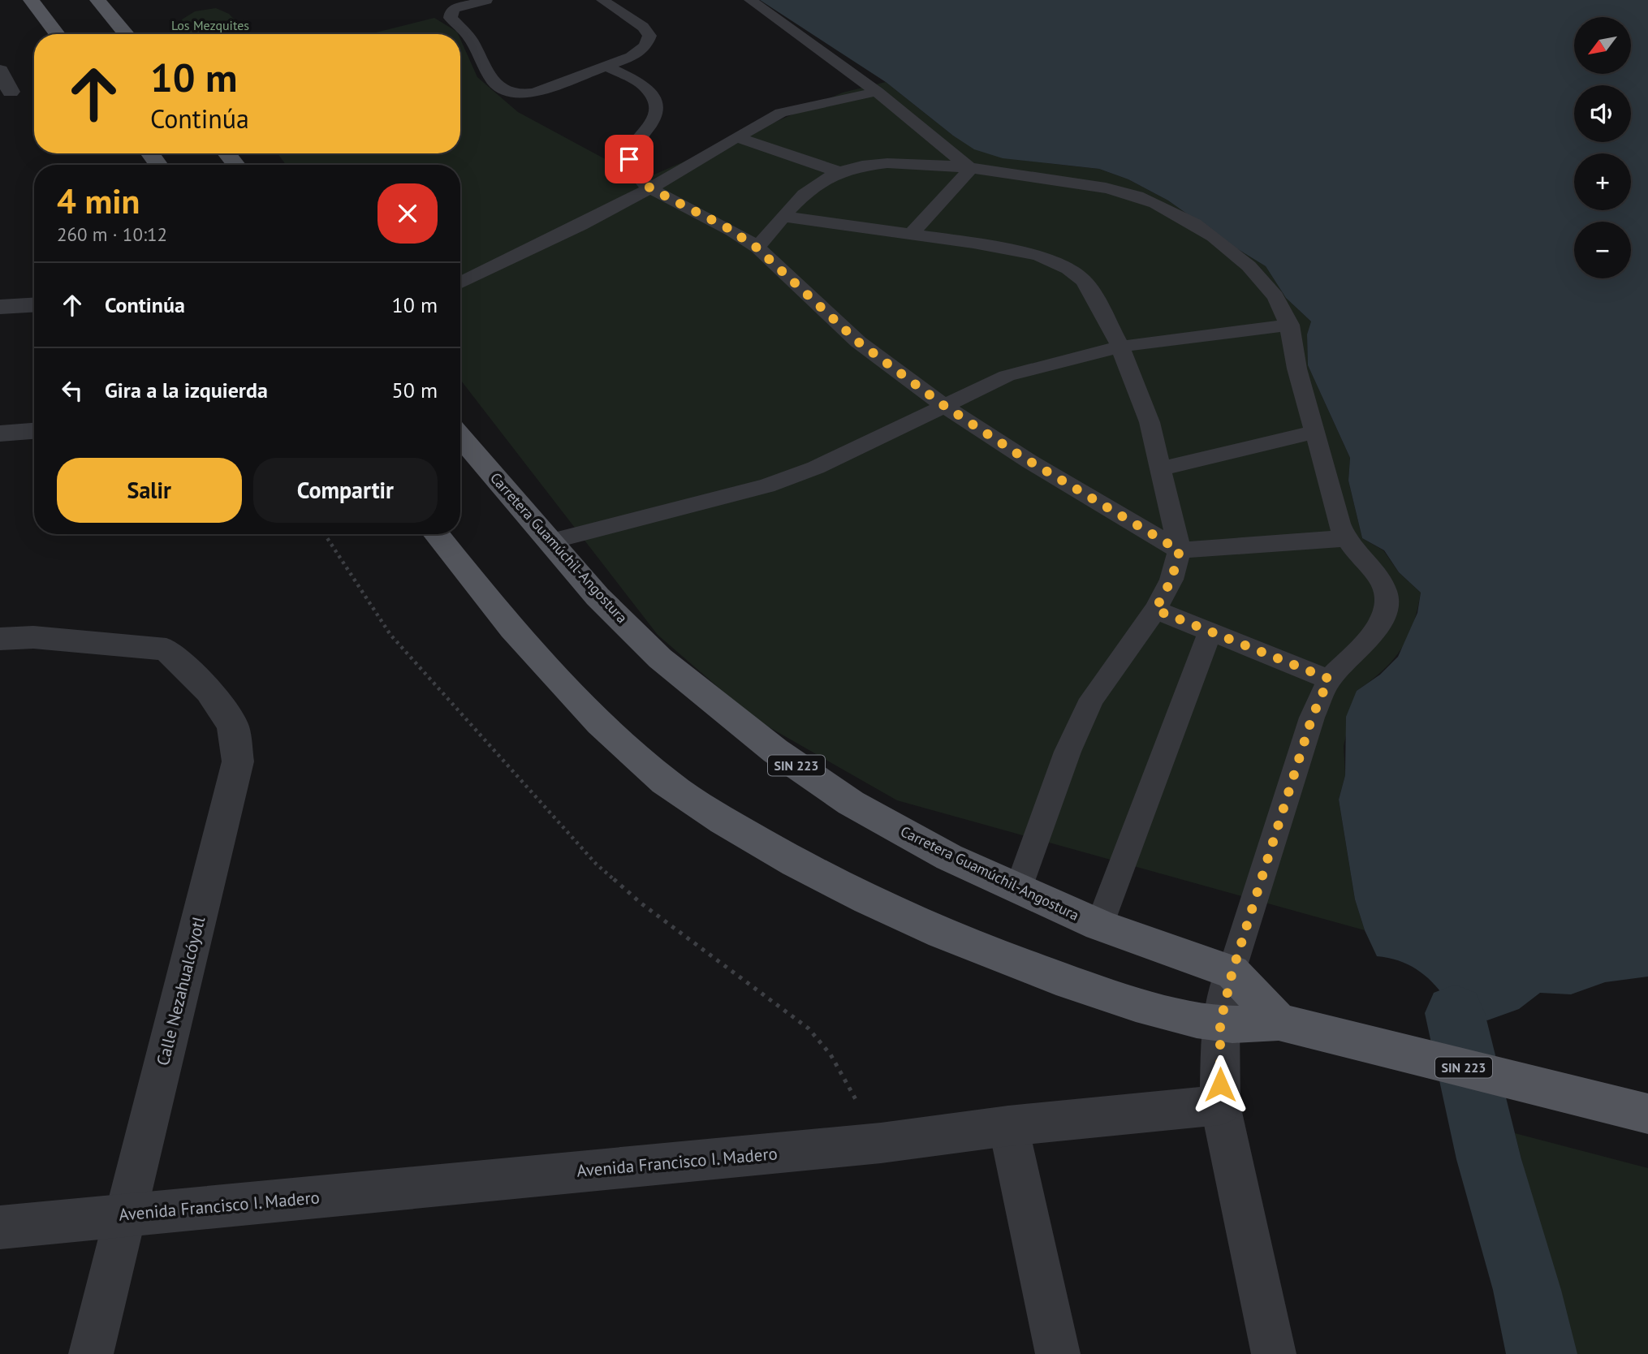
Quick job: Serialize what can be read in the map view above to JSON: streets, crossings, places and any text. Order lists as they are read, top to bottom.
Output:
{
  "streets": {
    "main road": ["Carretera Guamúchil-Angostura", "SIN 223"],
    "street": ["Calle Nezahualcóyotl", "Avenida Francisco I. Madero"]
  },
  "crossings": [
    ["Carretera Guamúchil-Angostura", "SIN 223"],
    ["Calle Nezahualcóyotl", "Avenida Francisco I. Madero"]
  ],
  "parks": ["Los Mezquites"],
  "north": "bottom left",
  "page": {
    "map_buttons": ["+", "−"],
    "turn": ["10 m", "Continúa"],
    "heading": ["4 min", "260 m · 10:12"],
    "list": [
      {
        "name": "Continúa",
        "value": "10 m"
      },
      {
        "name": "Gira a la izquierda",
        "value": "50 m"
      }
    ],
    "buttons": ["Salir", "Compartir"]
  }
}
